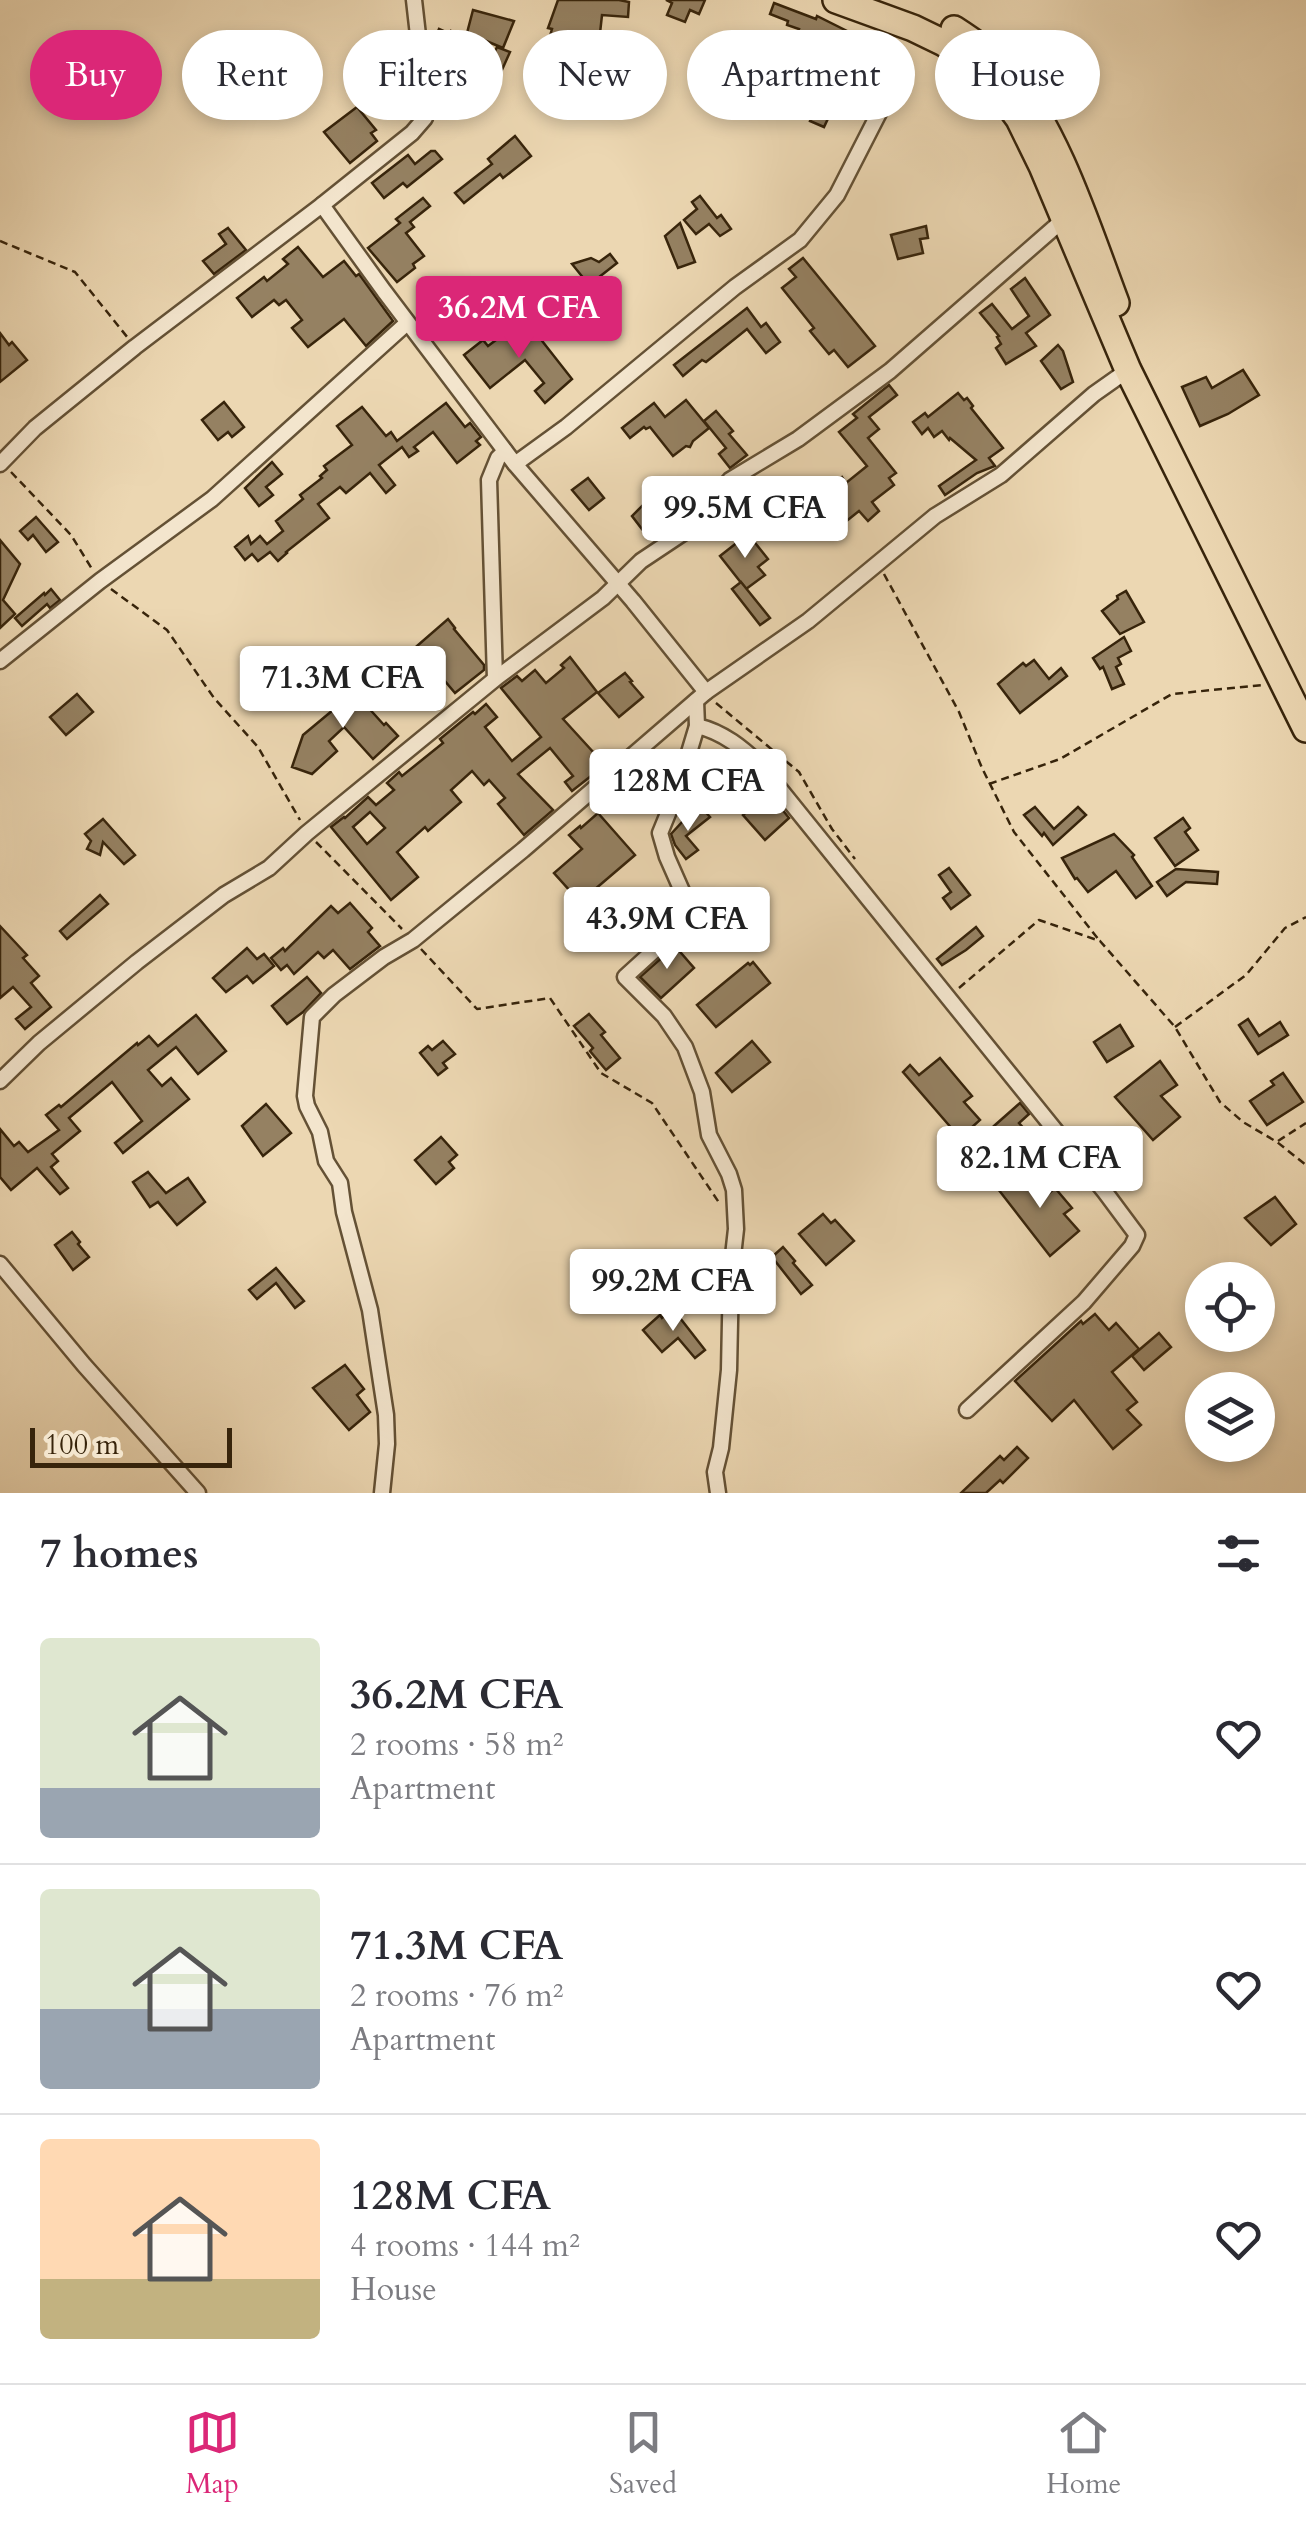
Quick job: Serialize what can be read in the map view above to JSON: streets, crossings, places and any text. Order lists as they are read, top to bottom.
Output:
{
  "scale_bar": "100 m",
  "page": {
    "chip": [
      "Buy",
      "Rent",
      "Filters",
      "New",
      "Apartment",
      "House"
    ],
    "price": [
      "36.2M CFA",
      "99.5M CFA",
      "71.3M CFA",
      "128M CFA",
      "43.9M CFA",
      "82.1M CFA",
      "99.2M CFA"
    ],
    "scale": "100 m",
    "heading": "7 homes",
    "list": [
      {
        "name": "36.2M CFA",
        "note": "2 rooms · 58 m² · Apartment"
      },
      {
        "name": "71.3M CFA",
        "note": "2 rooms · 76 m² · Apartment"
      },
      {
        "name": "128M CFA",
        "note": "4 rooms · 144 m² · House"
      }
    ],
    "tabs": ["Map", "Saved", "Home"]
  }
}
